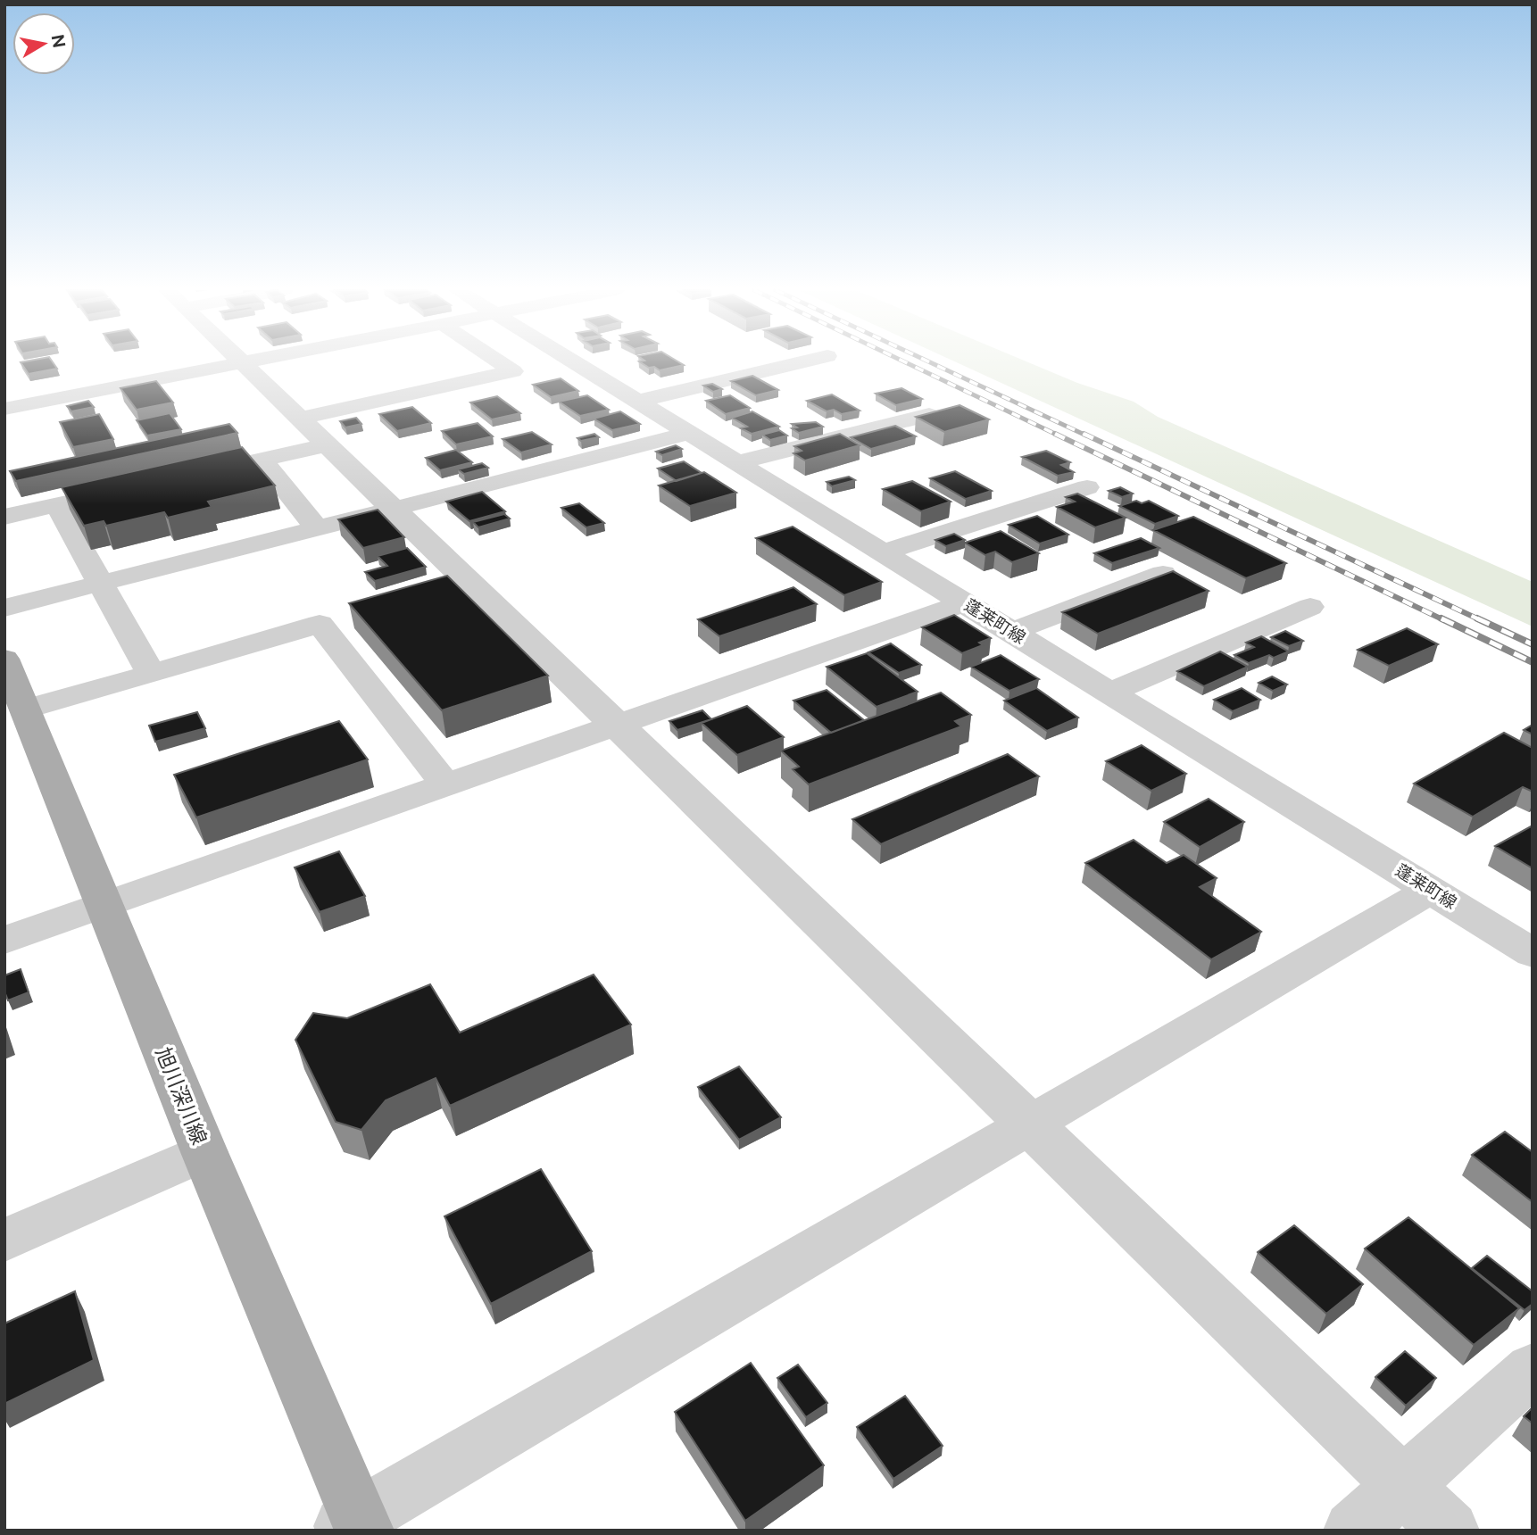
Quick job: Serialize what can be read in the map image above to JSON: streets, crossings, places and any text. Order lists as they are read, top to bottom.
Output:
{
  "streets": {
    "main road": ["旭川深川線"],
    "street": ["蓬莱町線"]
  },
  "north": "right"
}
